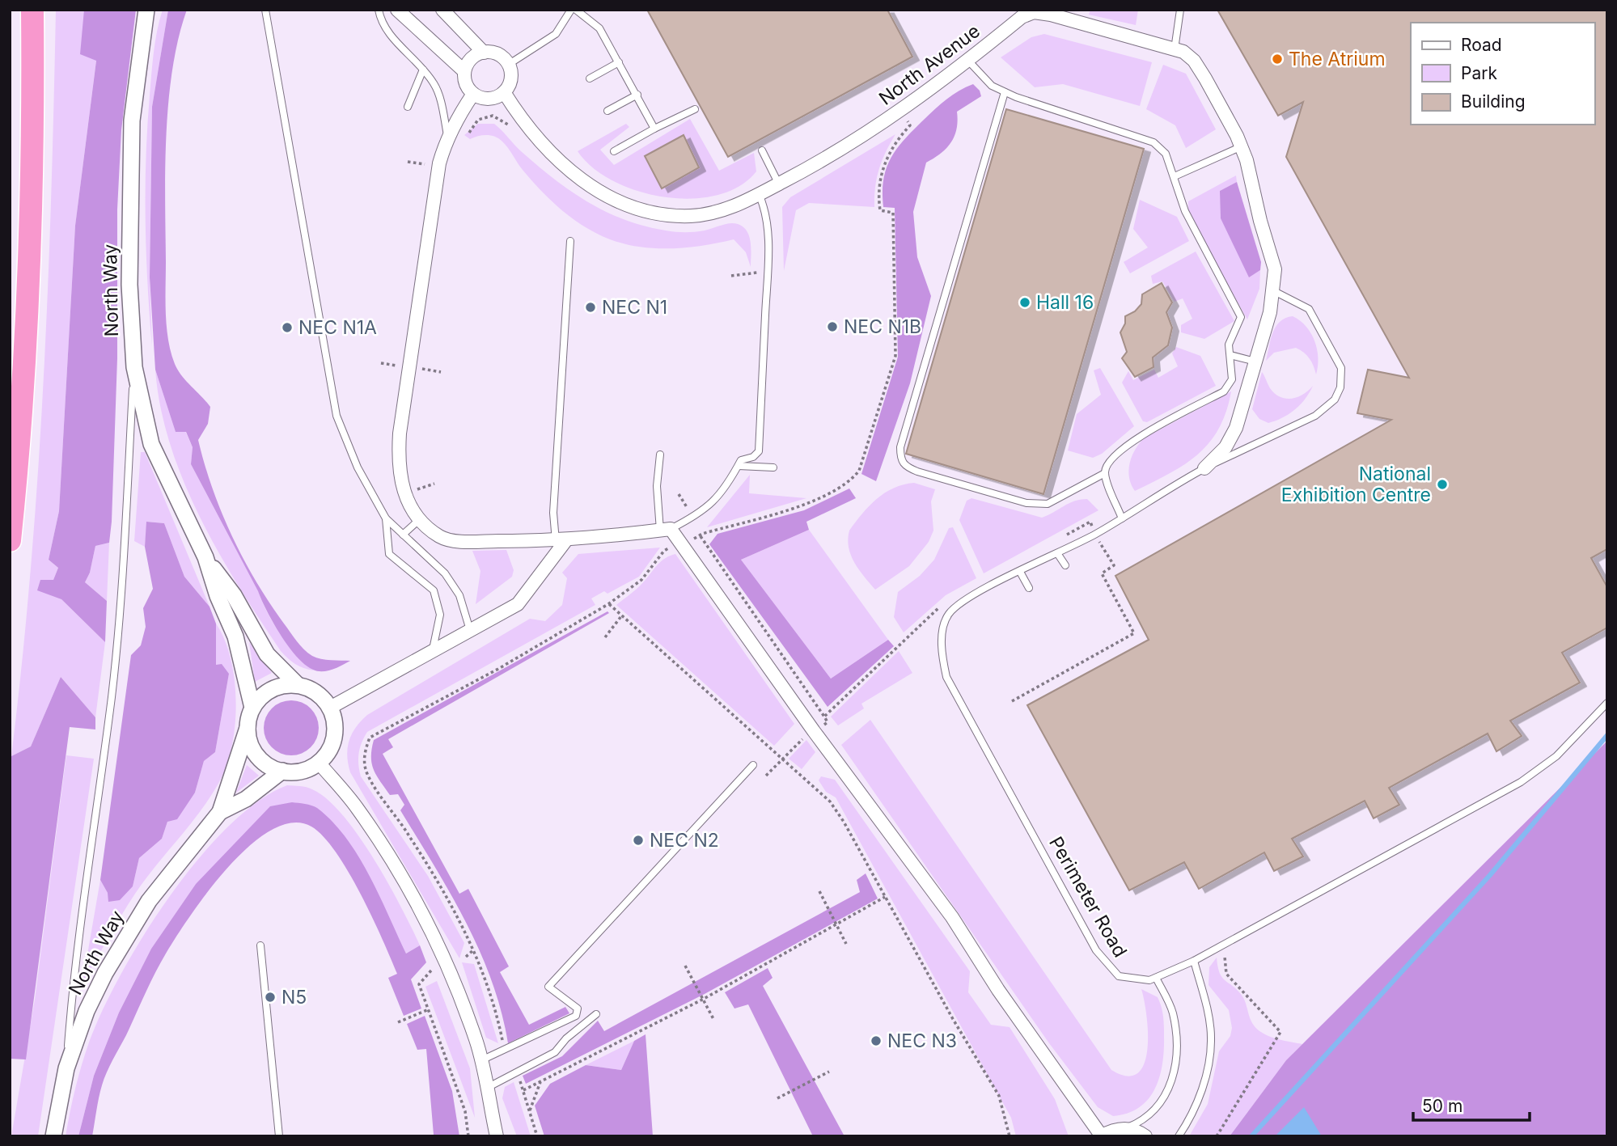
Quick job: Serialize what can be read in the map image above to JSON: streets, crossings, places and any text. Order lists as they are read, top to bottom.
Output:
{
  "streets": {
    "street": ["North Avenue", "North Way"],
    "lane": ["Perimeter Road"]
  },
  "crossings": [
    ["North Avenue", "Perimeter Road"]
  ],
  "places": [
    "The Atrium",
    "Hall 16",
    "NEC N1",
    "NEC N1B",
    "NEC N1A",
    "National Exhibition Centre",
    "NEC N2",
    "N5",
    "NEC N3"
  ],
  "legend": ["Road", "Park", "Building"],
  "scale_bar": "50 m"
}
